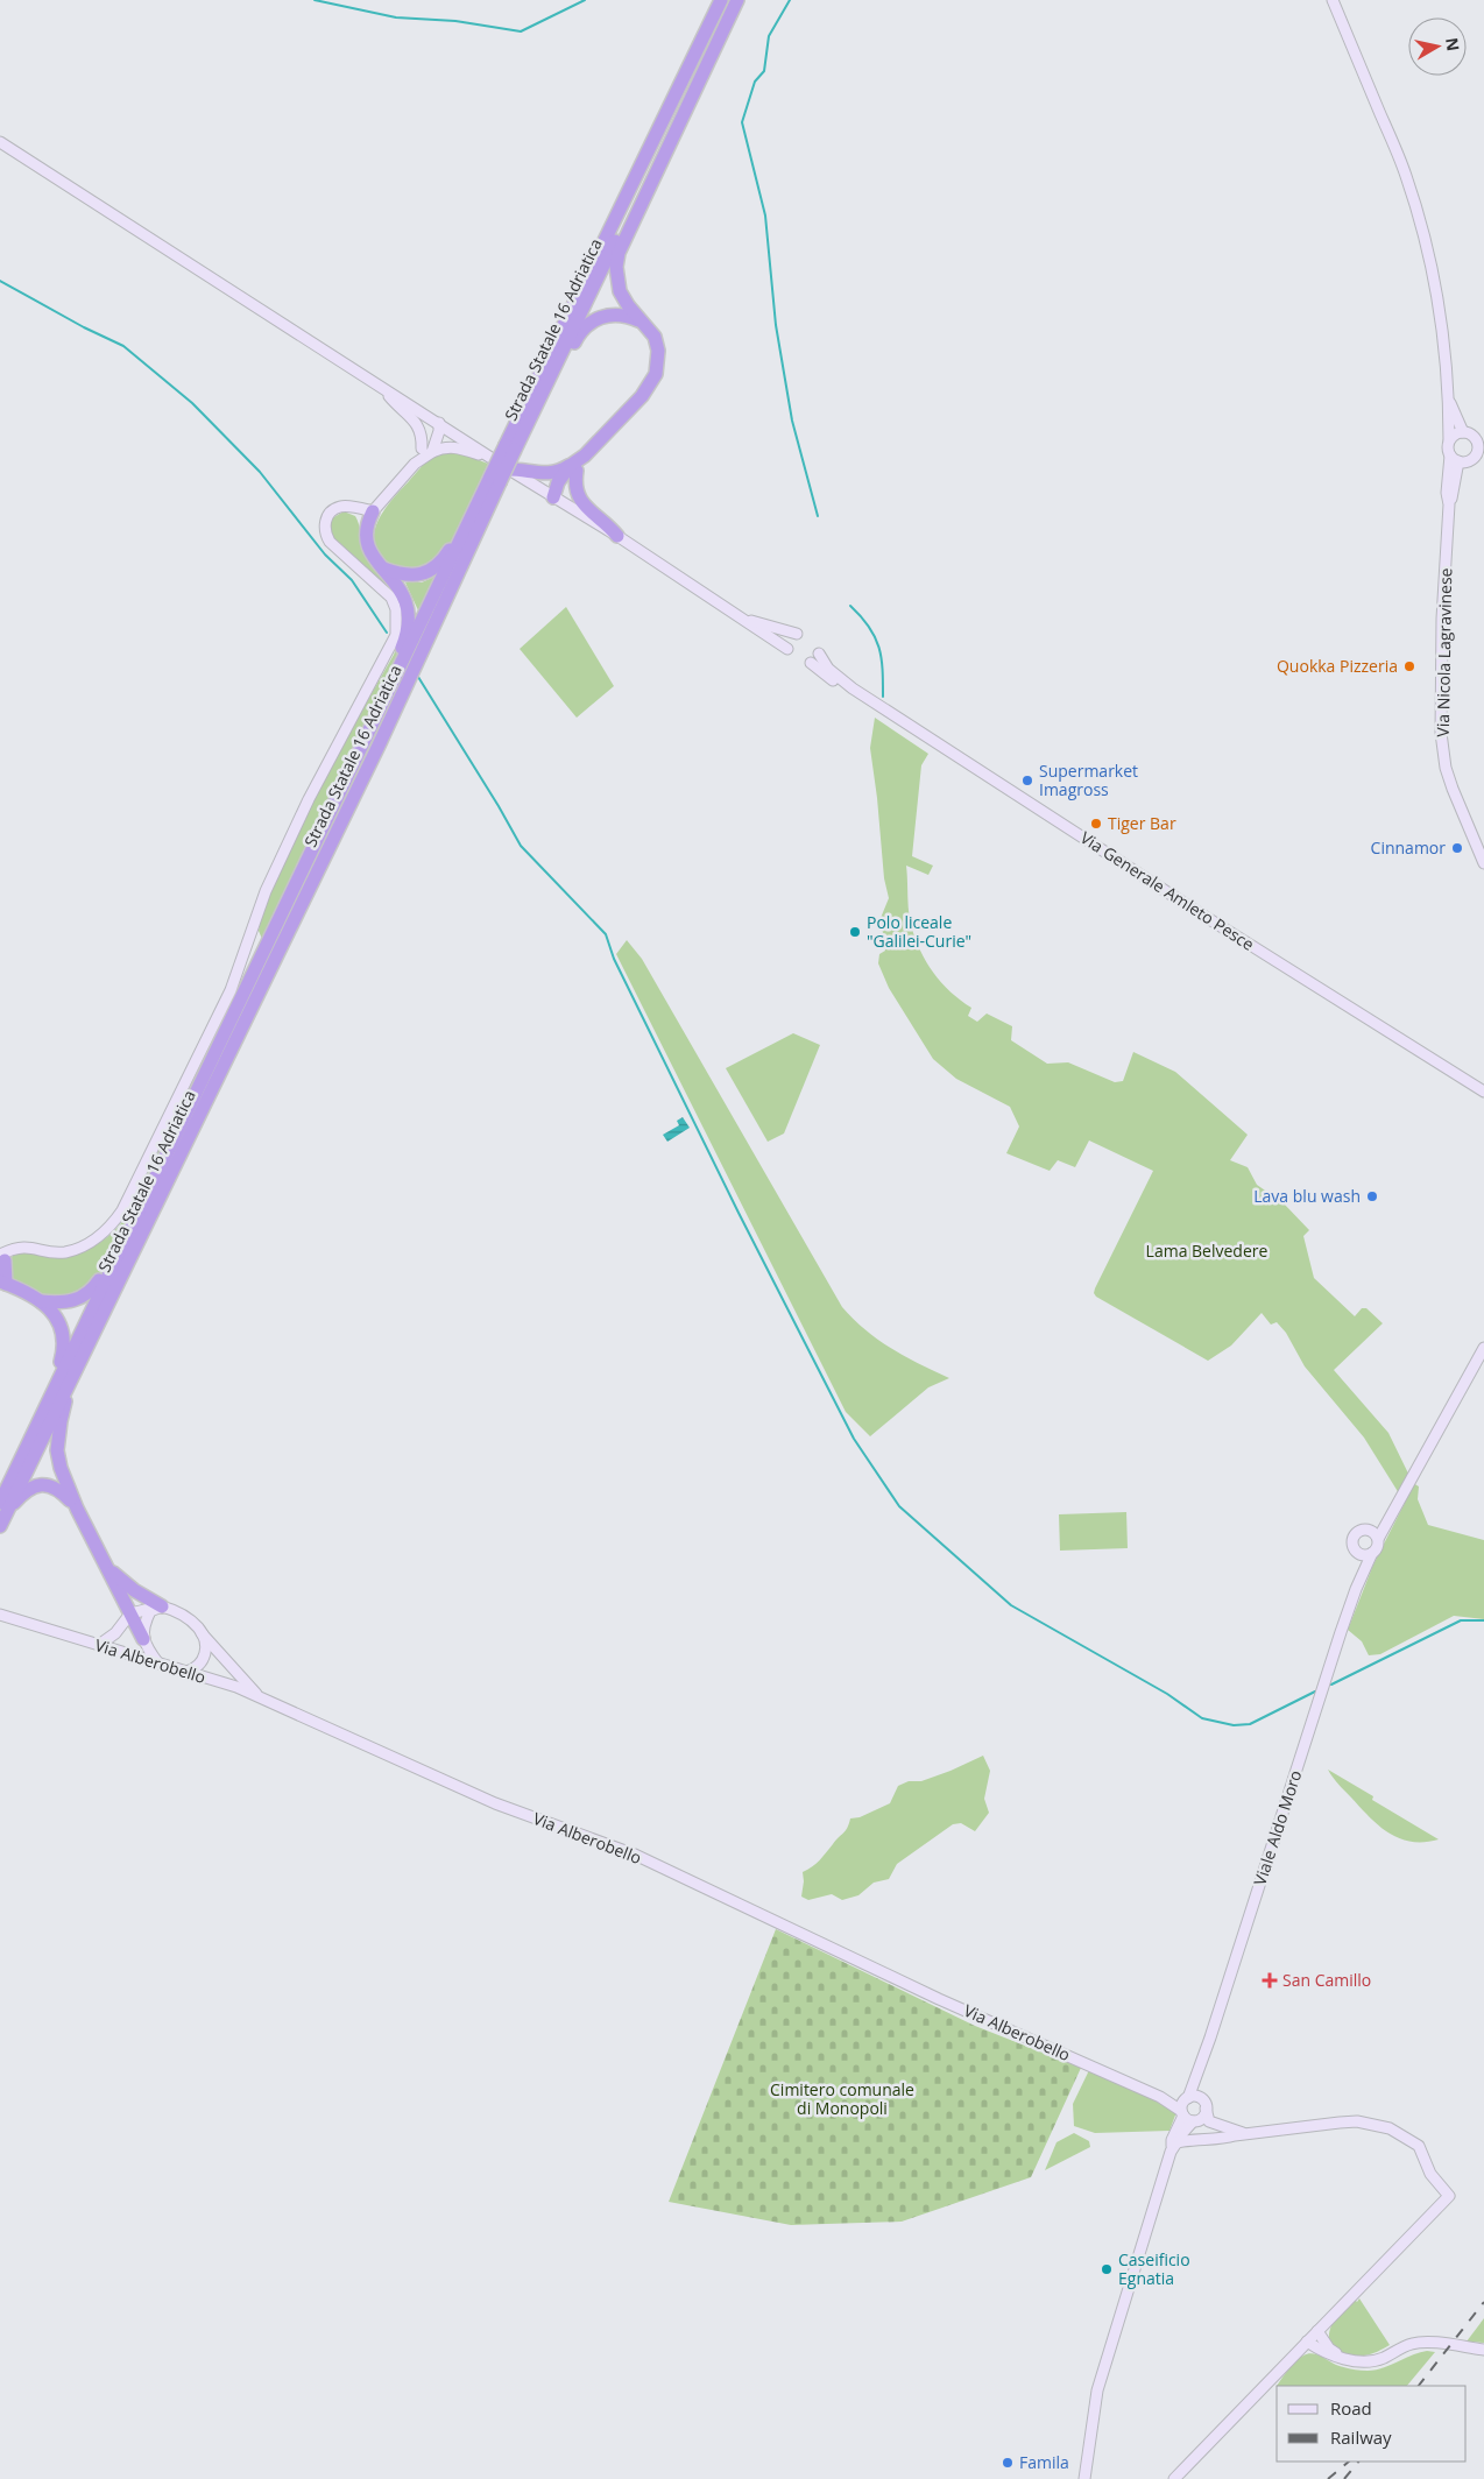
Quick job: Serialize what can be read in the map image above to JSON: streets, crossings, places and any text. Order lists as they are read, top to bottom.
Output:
{
  "streets": {
    "highway": ["Strada Statale 16 Adriatica"],
    "main road": [
      "Via Nicola Lagravinese",
      "Via Generale Amleto Pesce",
      "Via Alberobello",
      "Viale Aldo Moro"
    ]
  },
  "parks": ["Lama Belvedere", "Cimitero comunale di Monopoli"],
  "places": {
    "other": [
      "Quokka Pizzeria",
      "Supermarket Imagross",
      "Tiger Bar",
      "Cinnamor",
      "Polo liceale \"Galilei-Curie\"",
      "Lava blu wash",
      "Caseificio Egnatia",
      "Famila"
    ],
    "health": ["San Camillo"]
  },
  "legend": ["Road", "Railway"],
  "north": "right"
}
